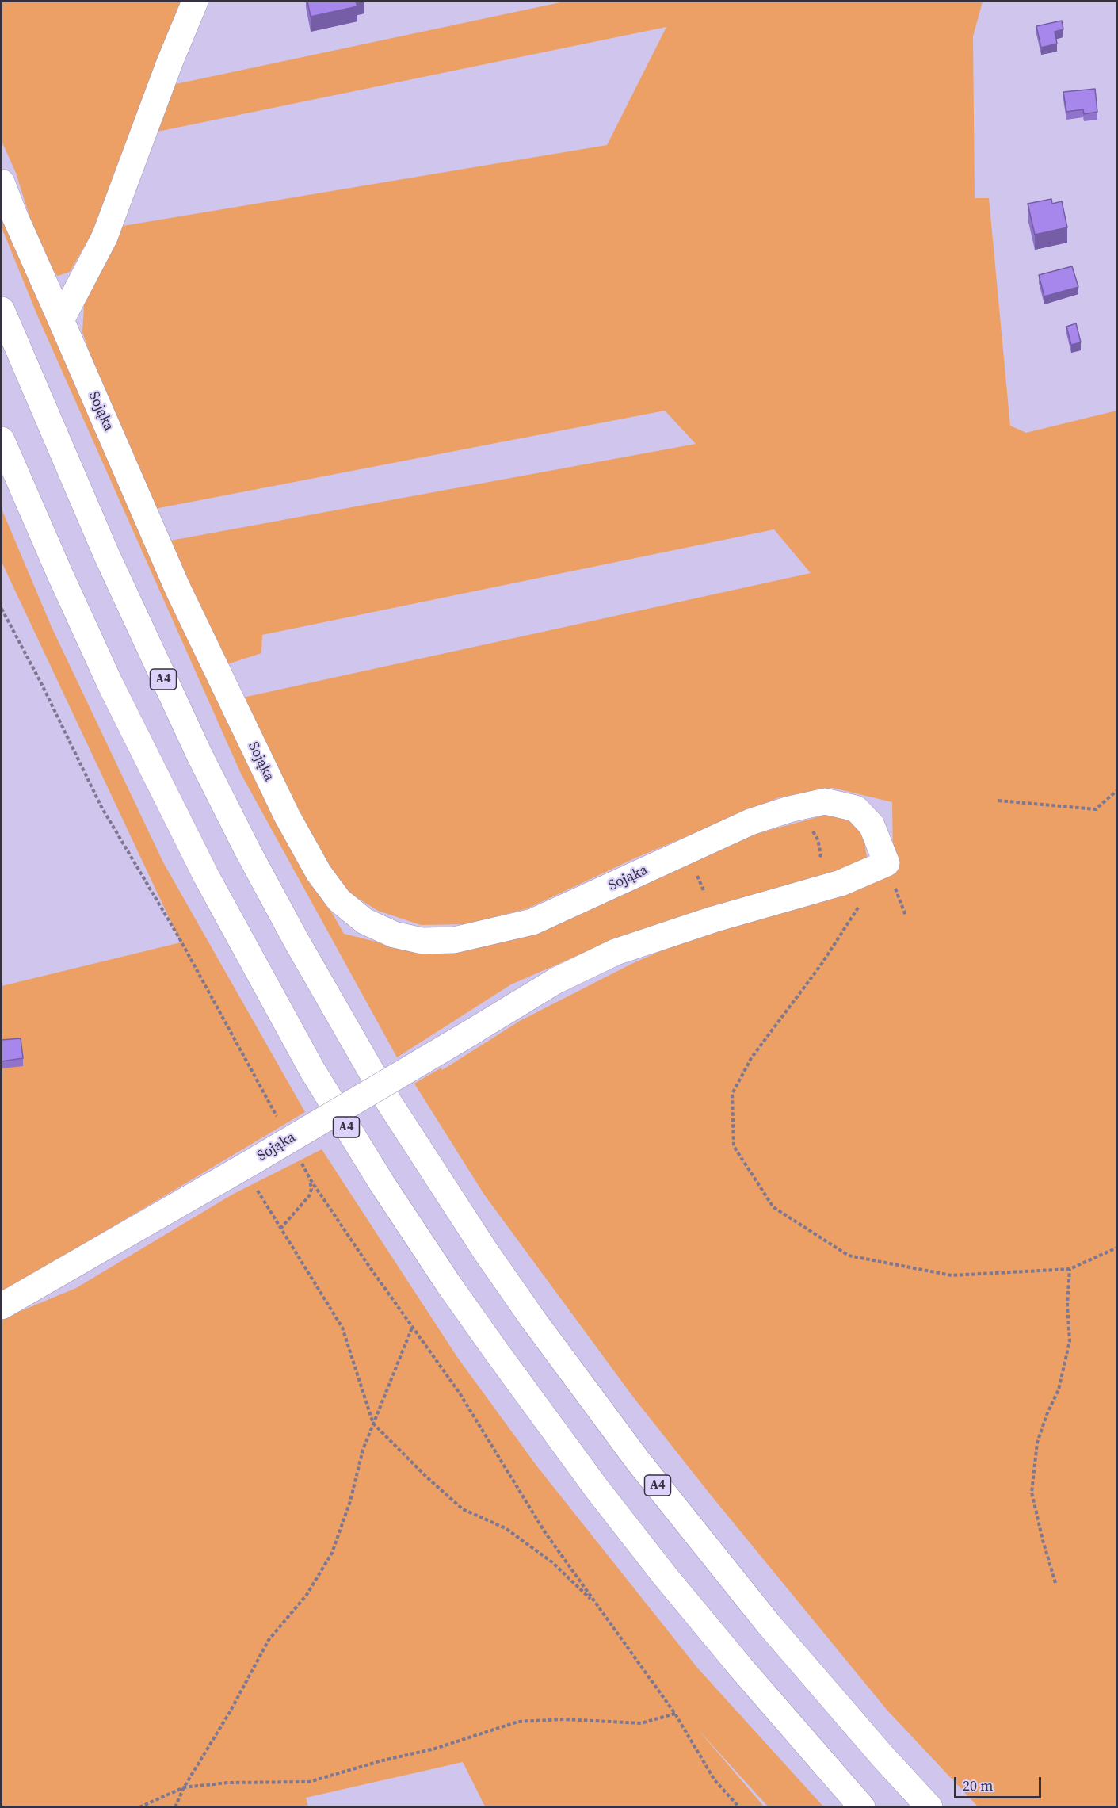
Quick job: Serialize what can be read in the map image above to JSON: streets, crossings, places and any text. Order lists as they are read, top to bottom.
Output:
{
  "streets": {
    "main road": ["Sojąka", "A4"]
  },
  "scale_bar": "20 m"
}
